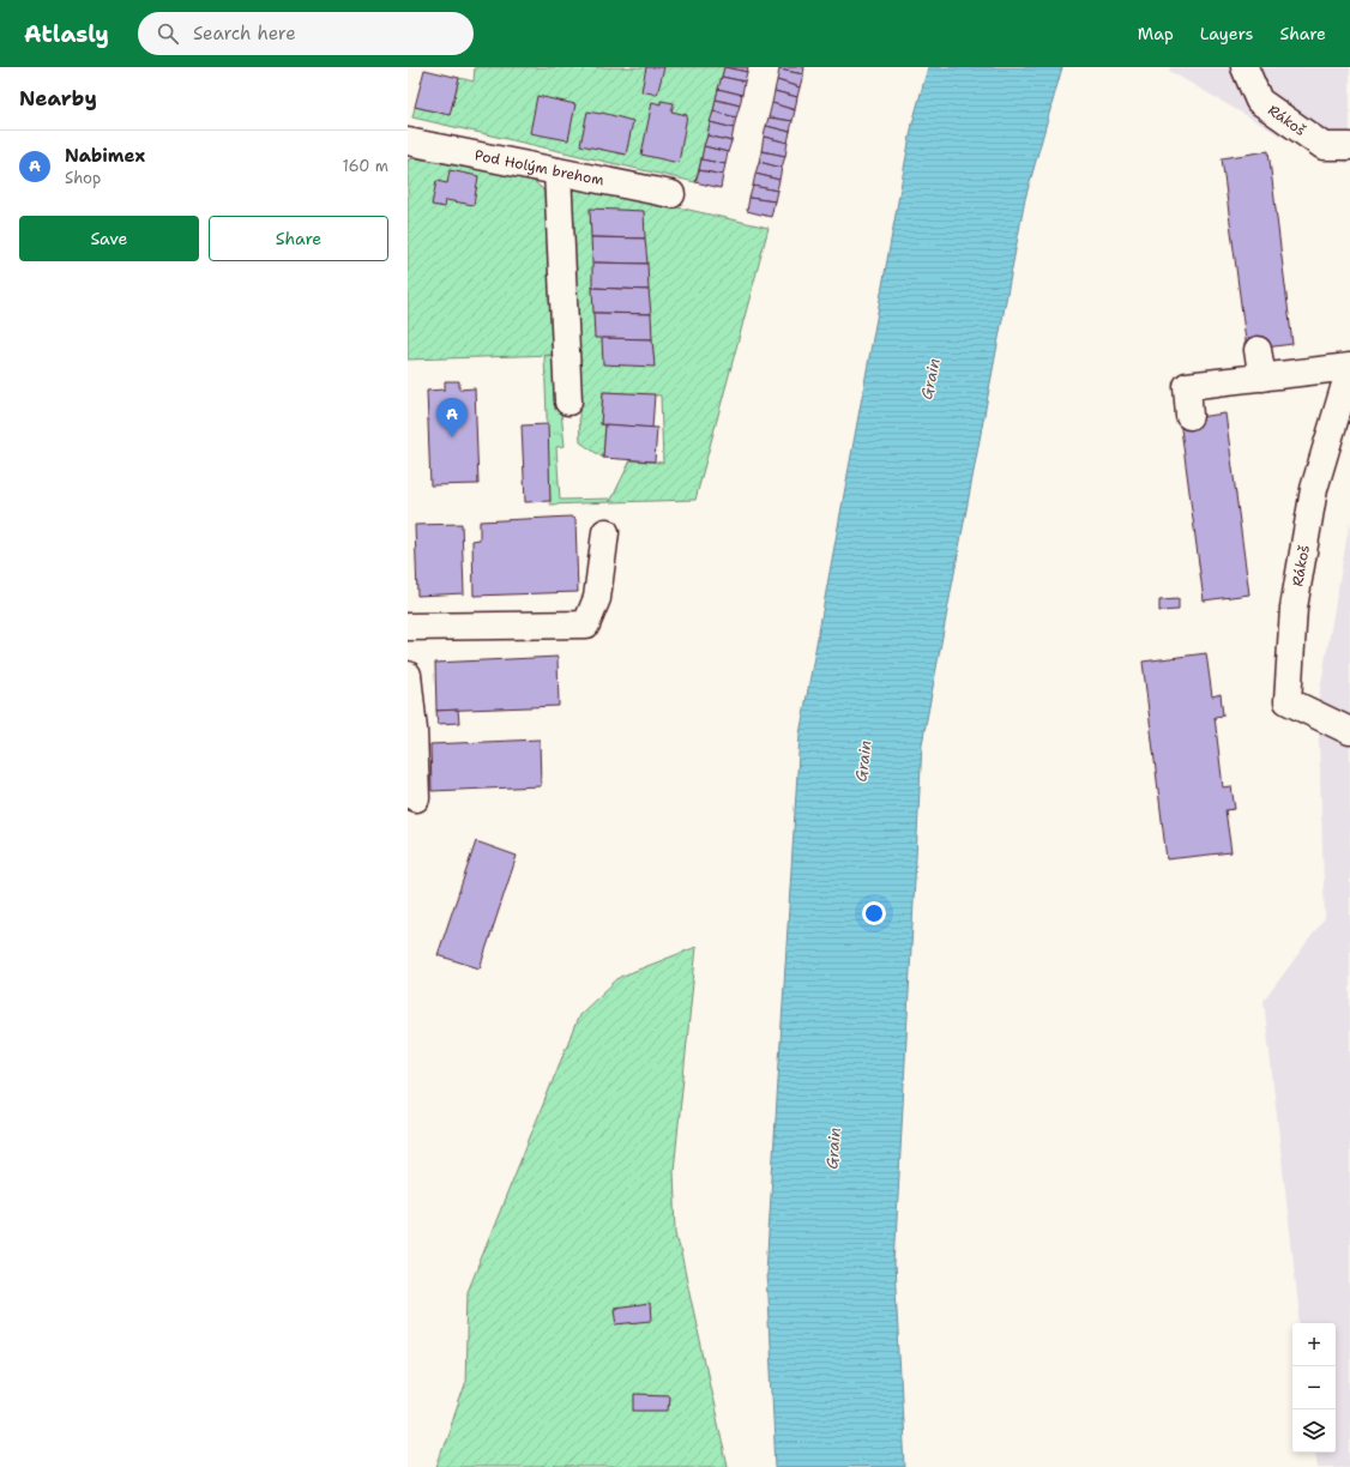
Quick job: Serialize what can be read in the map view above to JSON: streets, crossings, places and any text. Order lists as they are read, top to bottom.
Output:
{
  "streets": {
    "street": ["Rákoš", "Pod Holým brehom"]
  },
  "water": ["Grain"],
  "page": {
    "header": "Atlasly",
    "search": "Search here",
    "nav": ["Map", "Layers", "Share"],
    "heading": "Nearby",
    "list": [
      {
        "mark": "A",
        "name": "Nabimex",
        "note": "Shop",
        "value": "160 m"
      }
    ],
    "buttons": ["Save", "Share"],
    "pins": "A",
    "map_buttons": ["+", "−"]
  }
}
